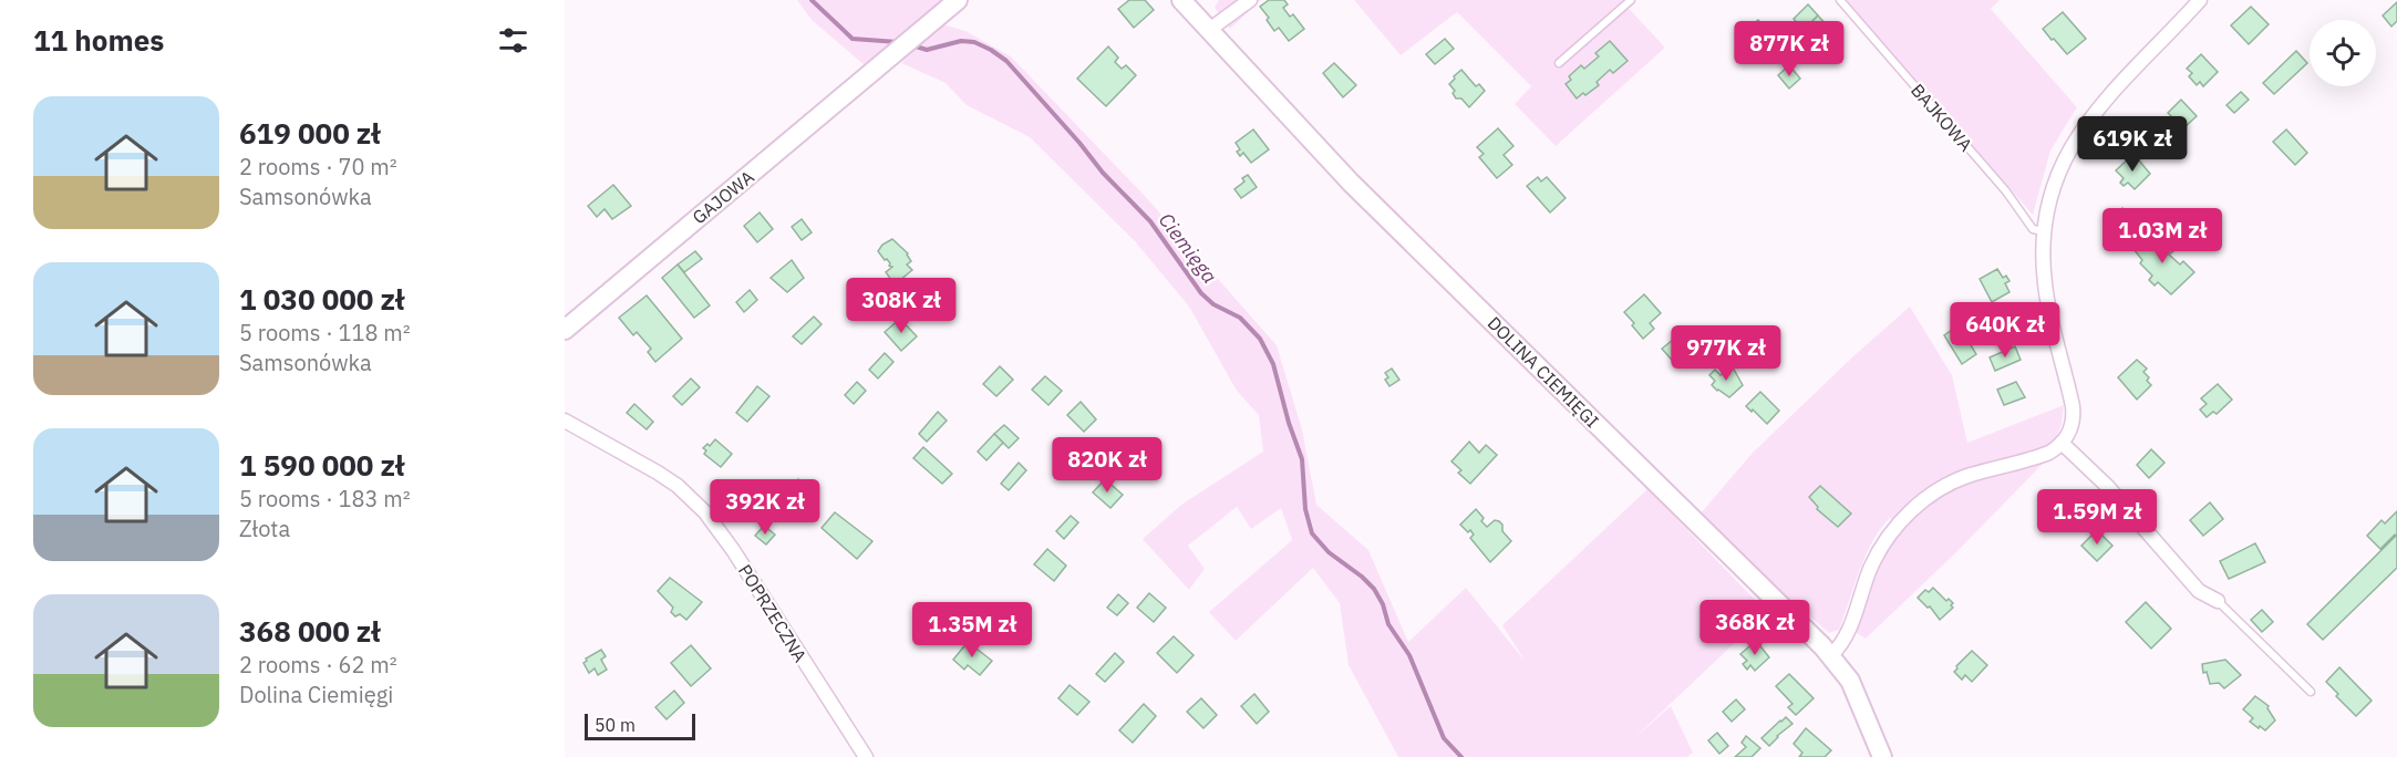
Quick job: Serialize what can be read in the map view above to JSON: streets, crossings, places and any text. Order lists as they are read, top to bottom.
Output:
{
  "streets": {
    "street": ["GAJOWA", "DOLINA CIEMIĘGI", "POPRZECZNA"],
    "lane": ["BAJKOWA"]
  },
  "water": ["Ciemięga"],
  "scale_bar": "50 m",
  "page": {
    "heading": "11 homes",
    "price": [
      "877K zł",
      "619K zł",
      "1.03M zł",
      "308K zł",
      "640K zł",
      "977K zł",
      "820K zł",
      "392K zł",
      "1.59M zł",
      "368K zł",
      "1.35M zł"
    ],
    "list": [
      {
        "name": "619 000 zł",
        "note": "2 rooms · 70 m² · Samsonówka"
      },
      {
        "name": "1 030 000 zł",
        "note": "5 rooms · 118 m² · Samsonówka"
      },
      {
        "name": "1 590 000 zł",
        "note": "5 rooms · 183 m² · Złota"
      },
      {
        "name": "368 000 zł",
        "note": "2 rooms · 62 m² · Dolina Ciemięgi"
      }
    ],
    "scale": "50 m"
  }
}
